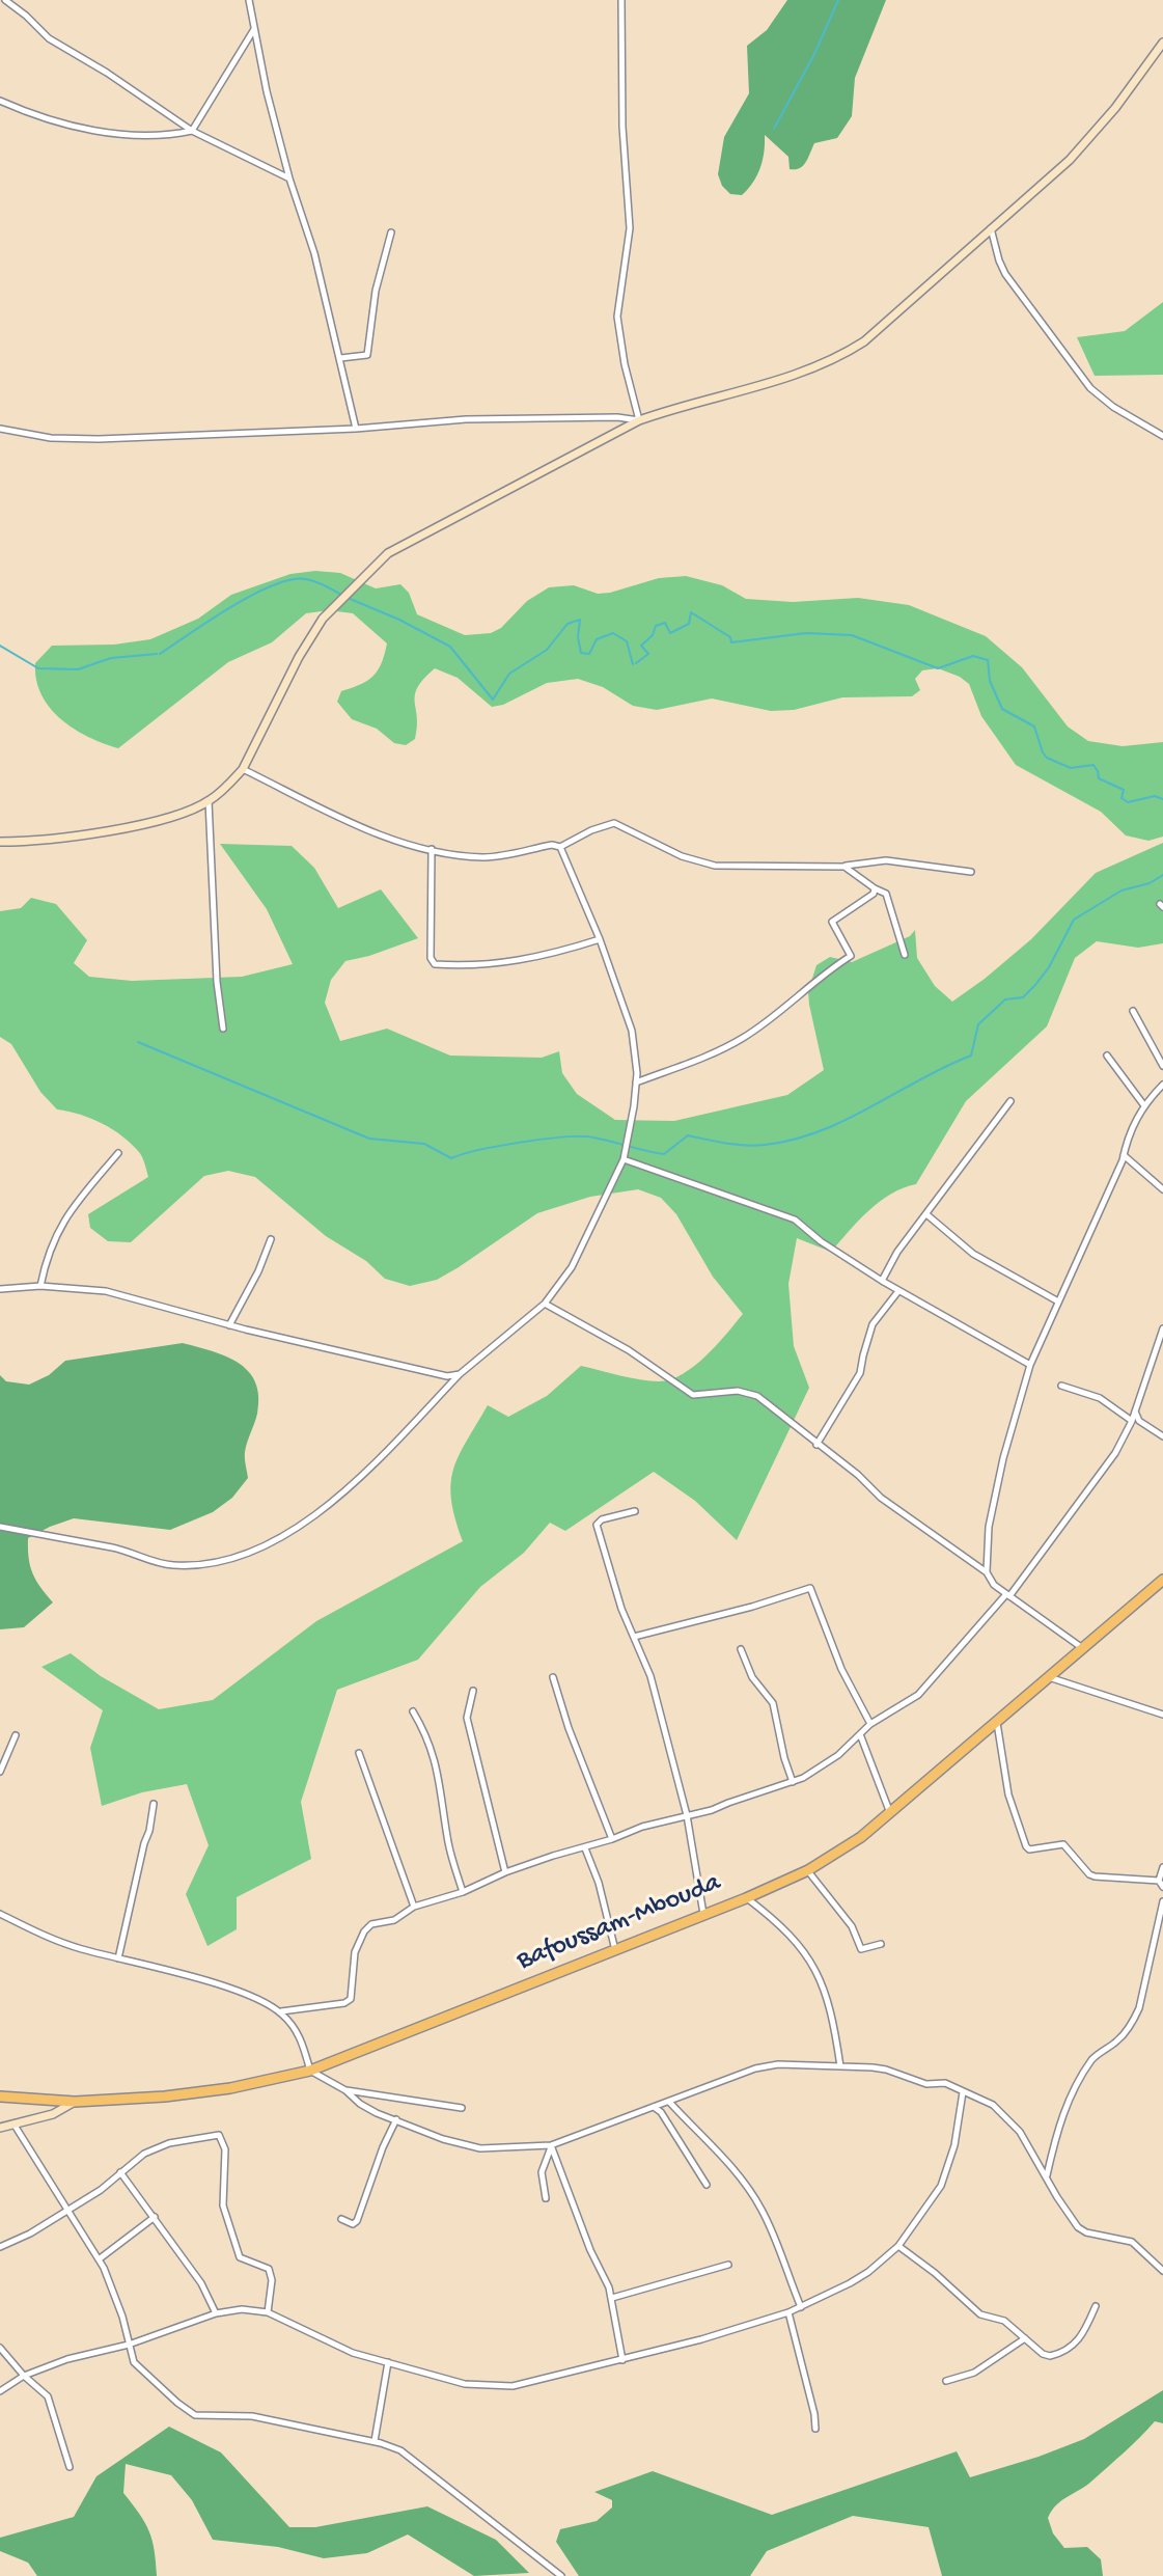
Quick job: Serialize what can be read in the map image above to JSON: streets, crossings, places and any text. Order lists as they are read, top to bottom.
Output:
{
  "streets": {
    "highway": ["Bafoussam-Mbouda"]
  }
}
